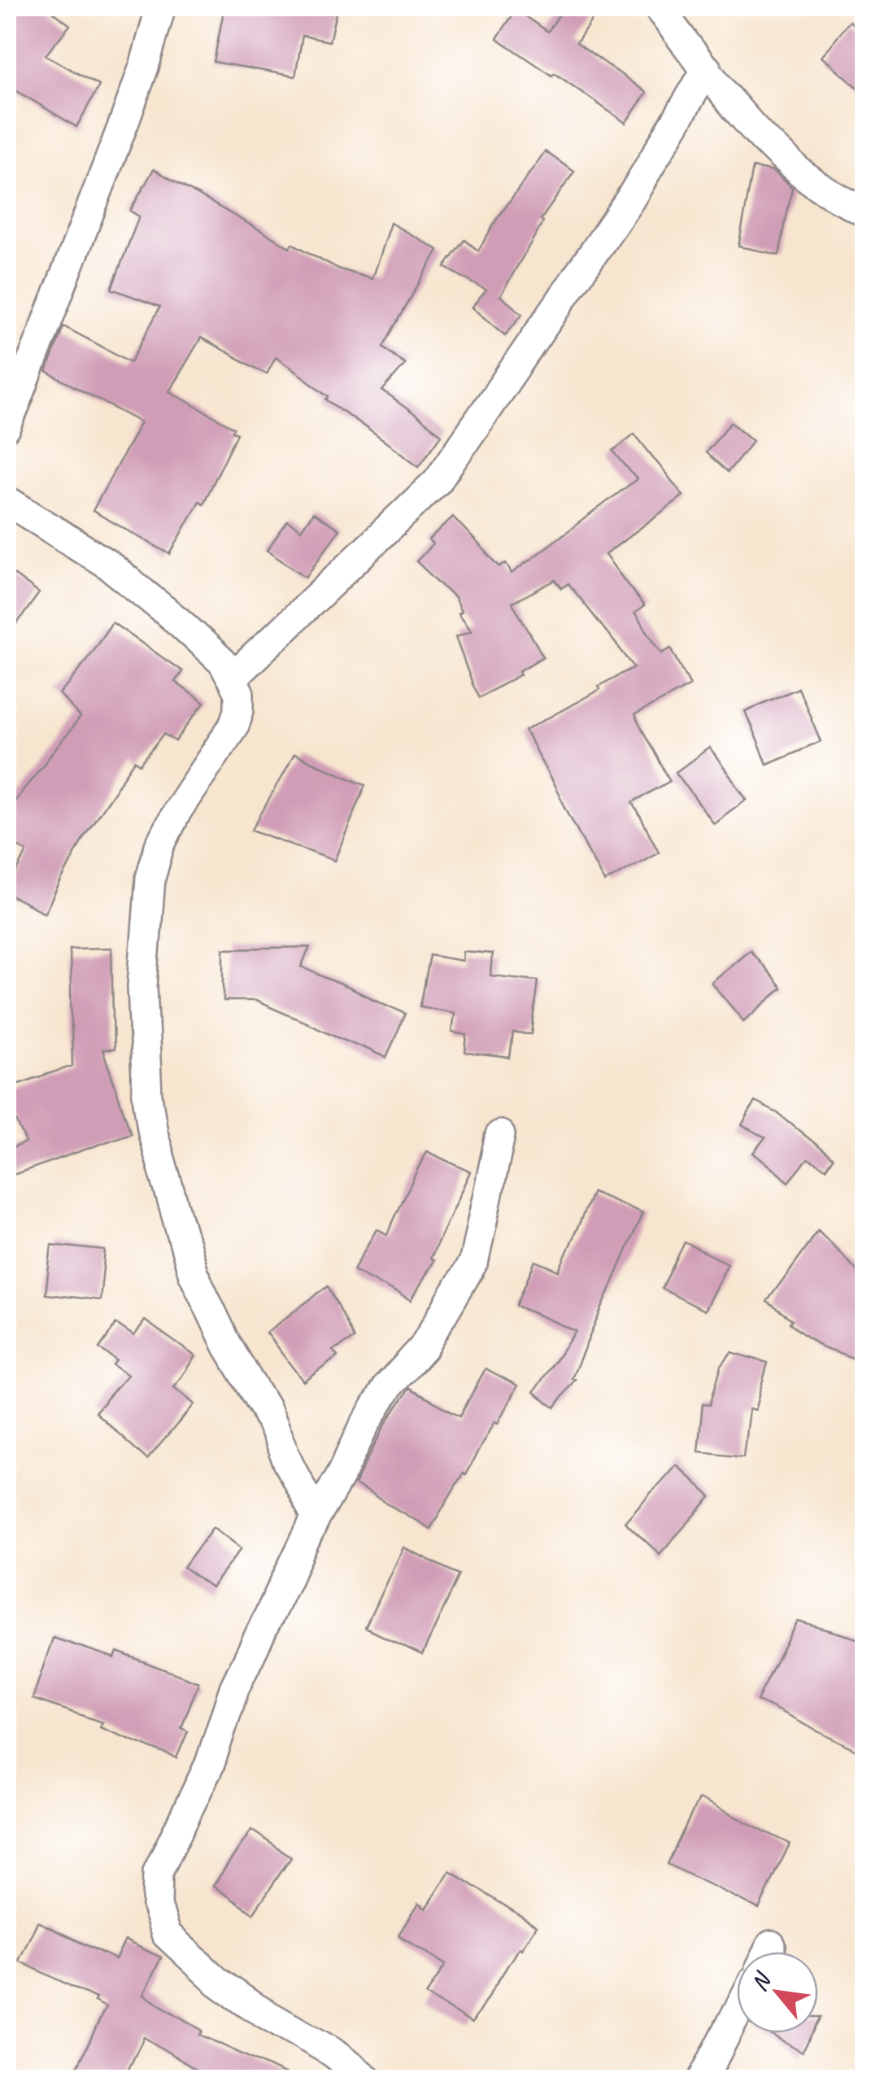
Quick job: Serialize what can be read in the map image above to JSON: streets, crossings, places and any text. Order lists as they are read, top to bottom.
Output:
{
  "north": "top left"
}
